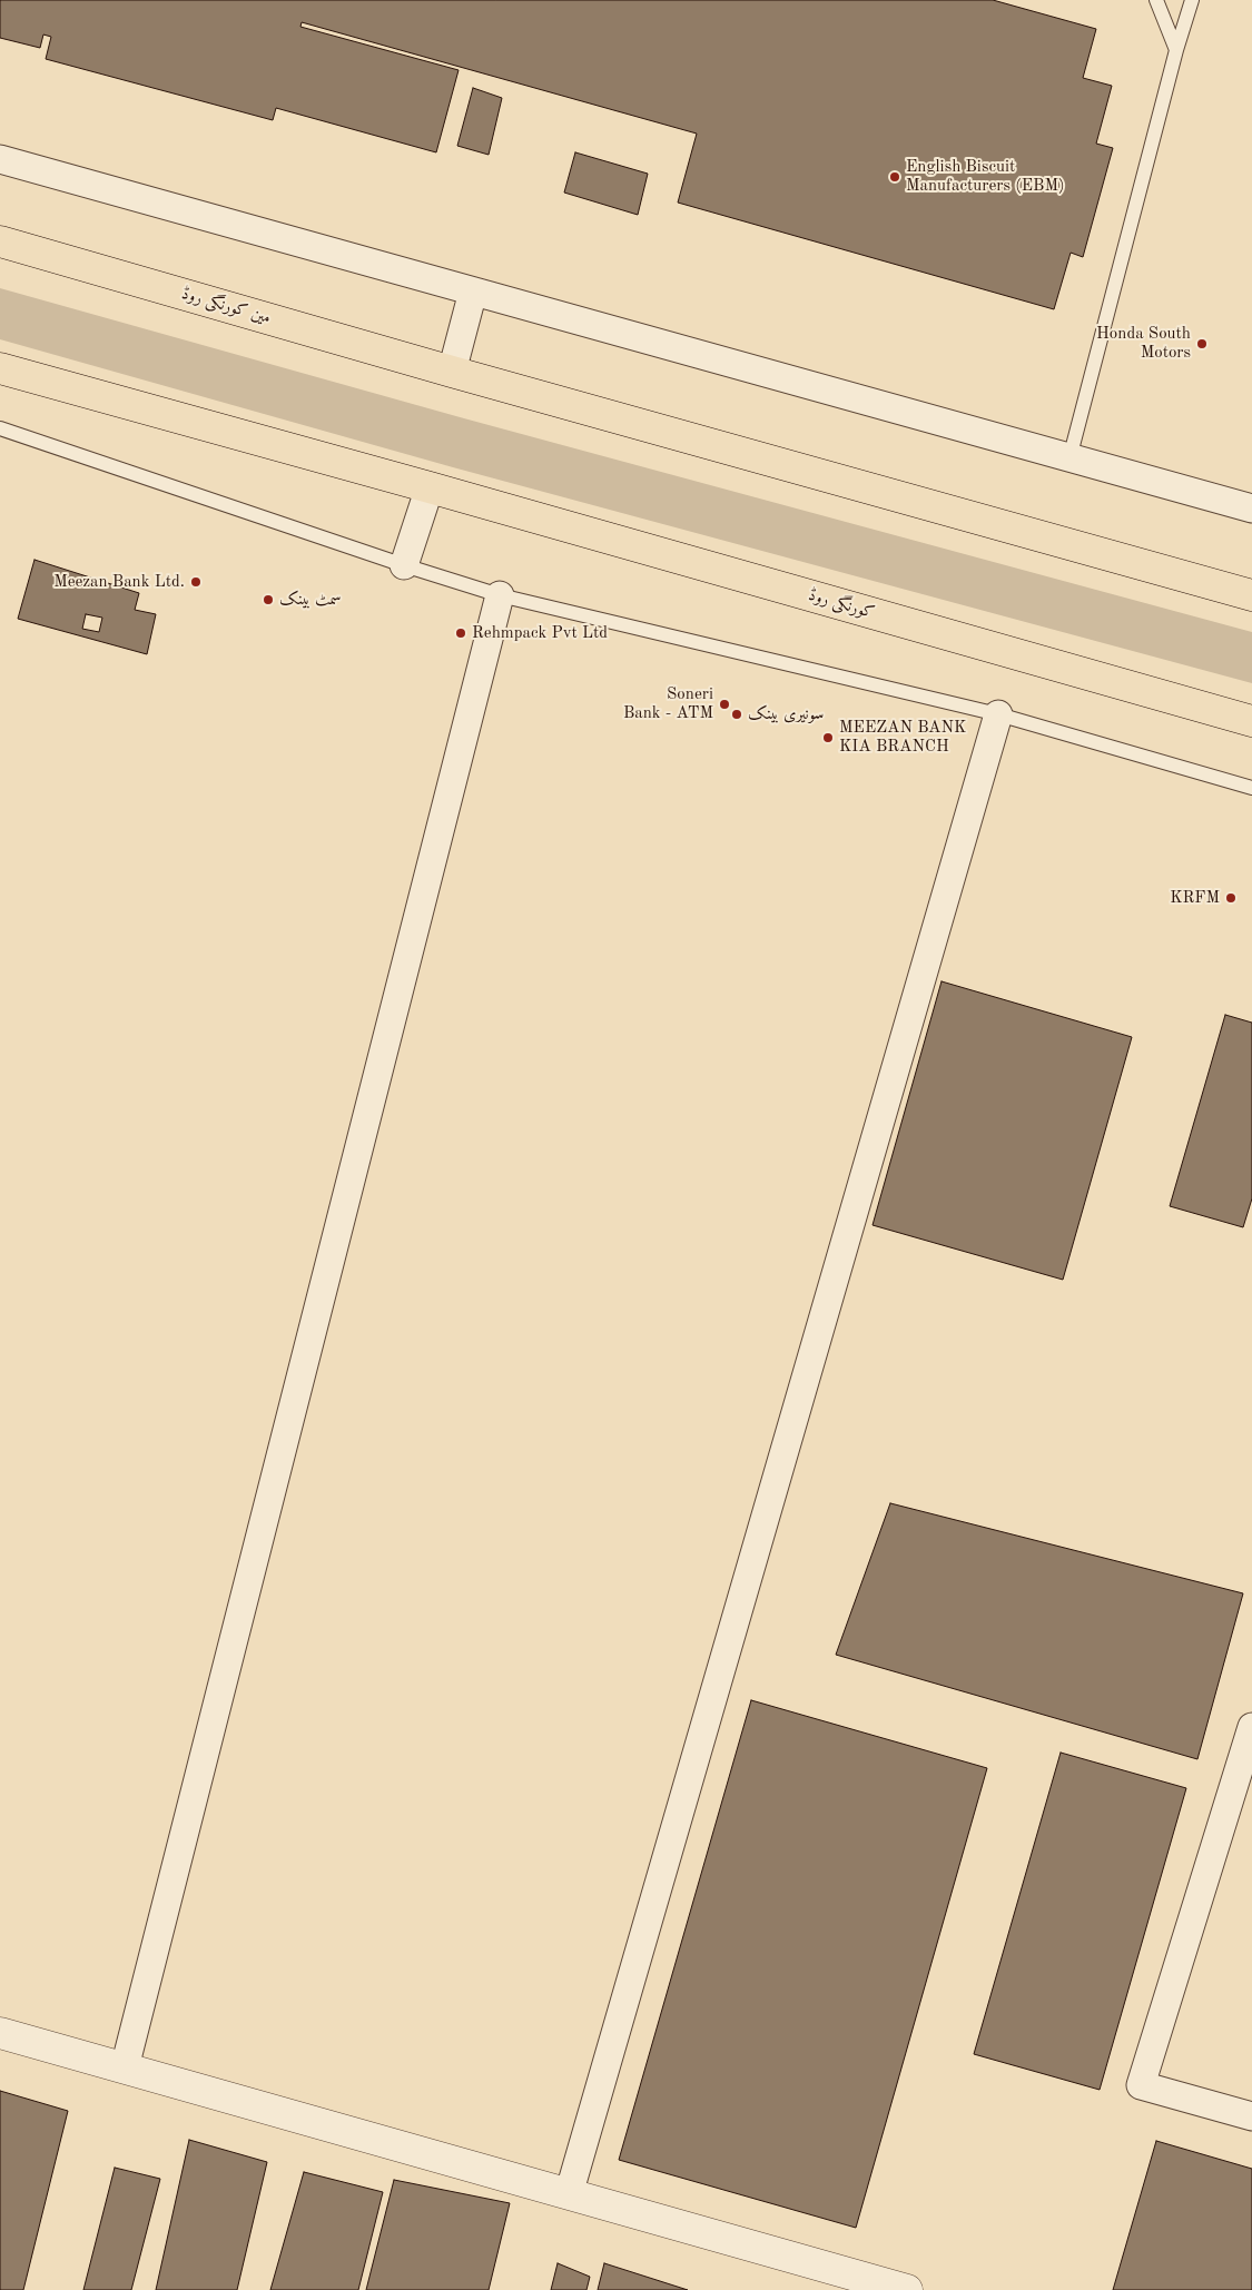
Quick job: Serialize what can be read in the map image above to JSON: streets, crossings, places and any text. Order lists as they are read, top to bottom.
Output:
{
  "streets": {
    "main road": ["مین کورنگی روڈ", "کورنگی روڈ"]
  },
  "places": [
    "English Biscuit Manufacturers (EBM)",
    "Honda South Motors",
    "Meezan Bank Ltd.",
    "سمٹ بینک",
    "Rehmpack Pvt Ltd",
    "Soneri Bank - ATM",
    "سونیری بینک",
    "MEEZAN BANK KIA BRANCH",
    "KRFM"
  ]
}
